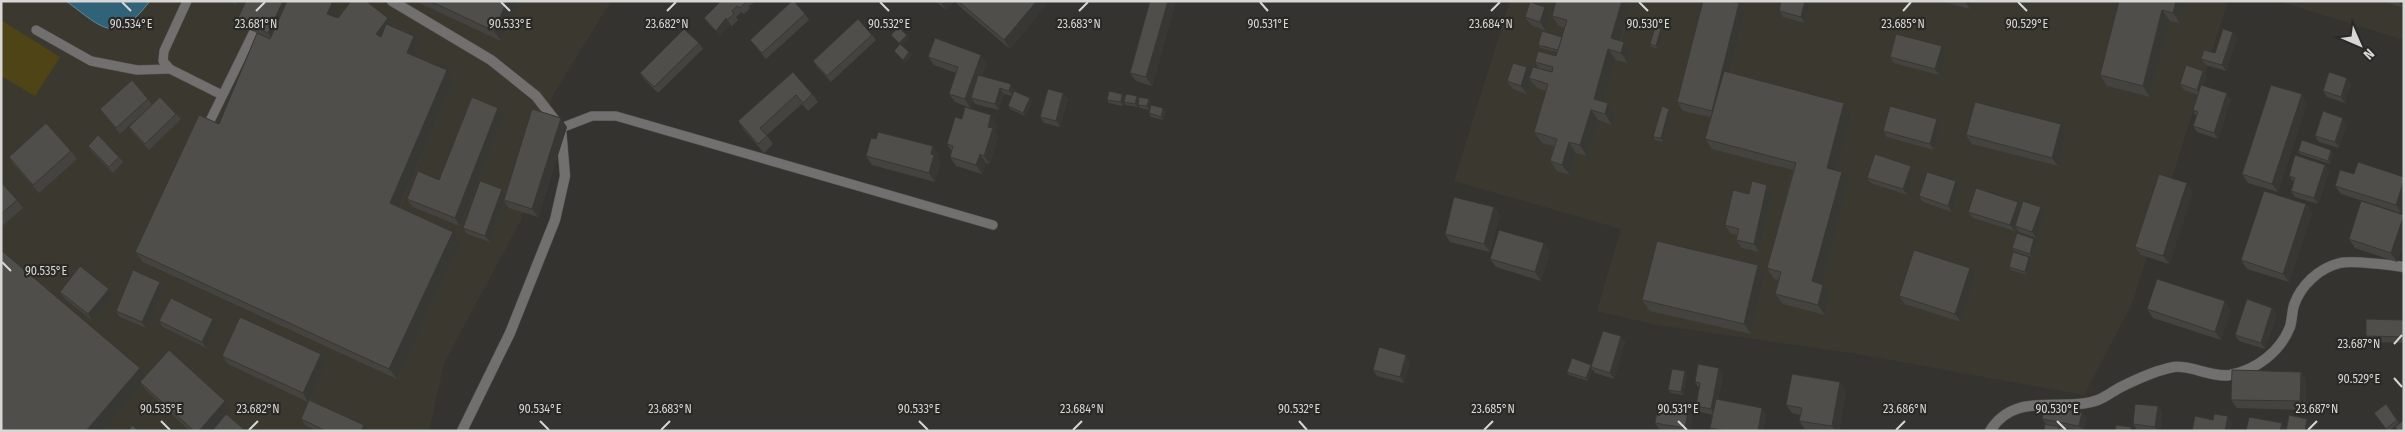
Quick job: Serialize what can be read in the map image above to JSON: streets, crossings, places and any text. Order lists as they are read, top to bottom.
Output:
{
  "north": "bottom right",
  "coordinates": [
    "90.534°E",
    "23.681°N",
    "90.533°E",
    "23.682°N",
    "90.532°E",
    "23.683°N",
    "90.531°E",
    "23.684°N",
    "90.530°E",
    "23.685°N",
    "90.529°E",
    "90.535°E",
    "23.687°N",
    "23.686°N"
  ]
}
